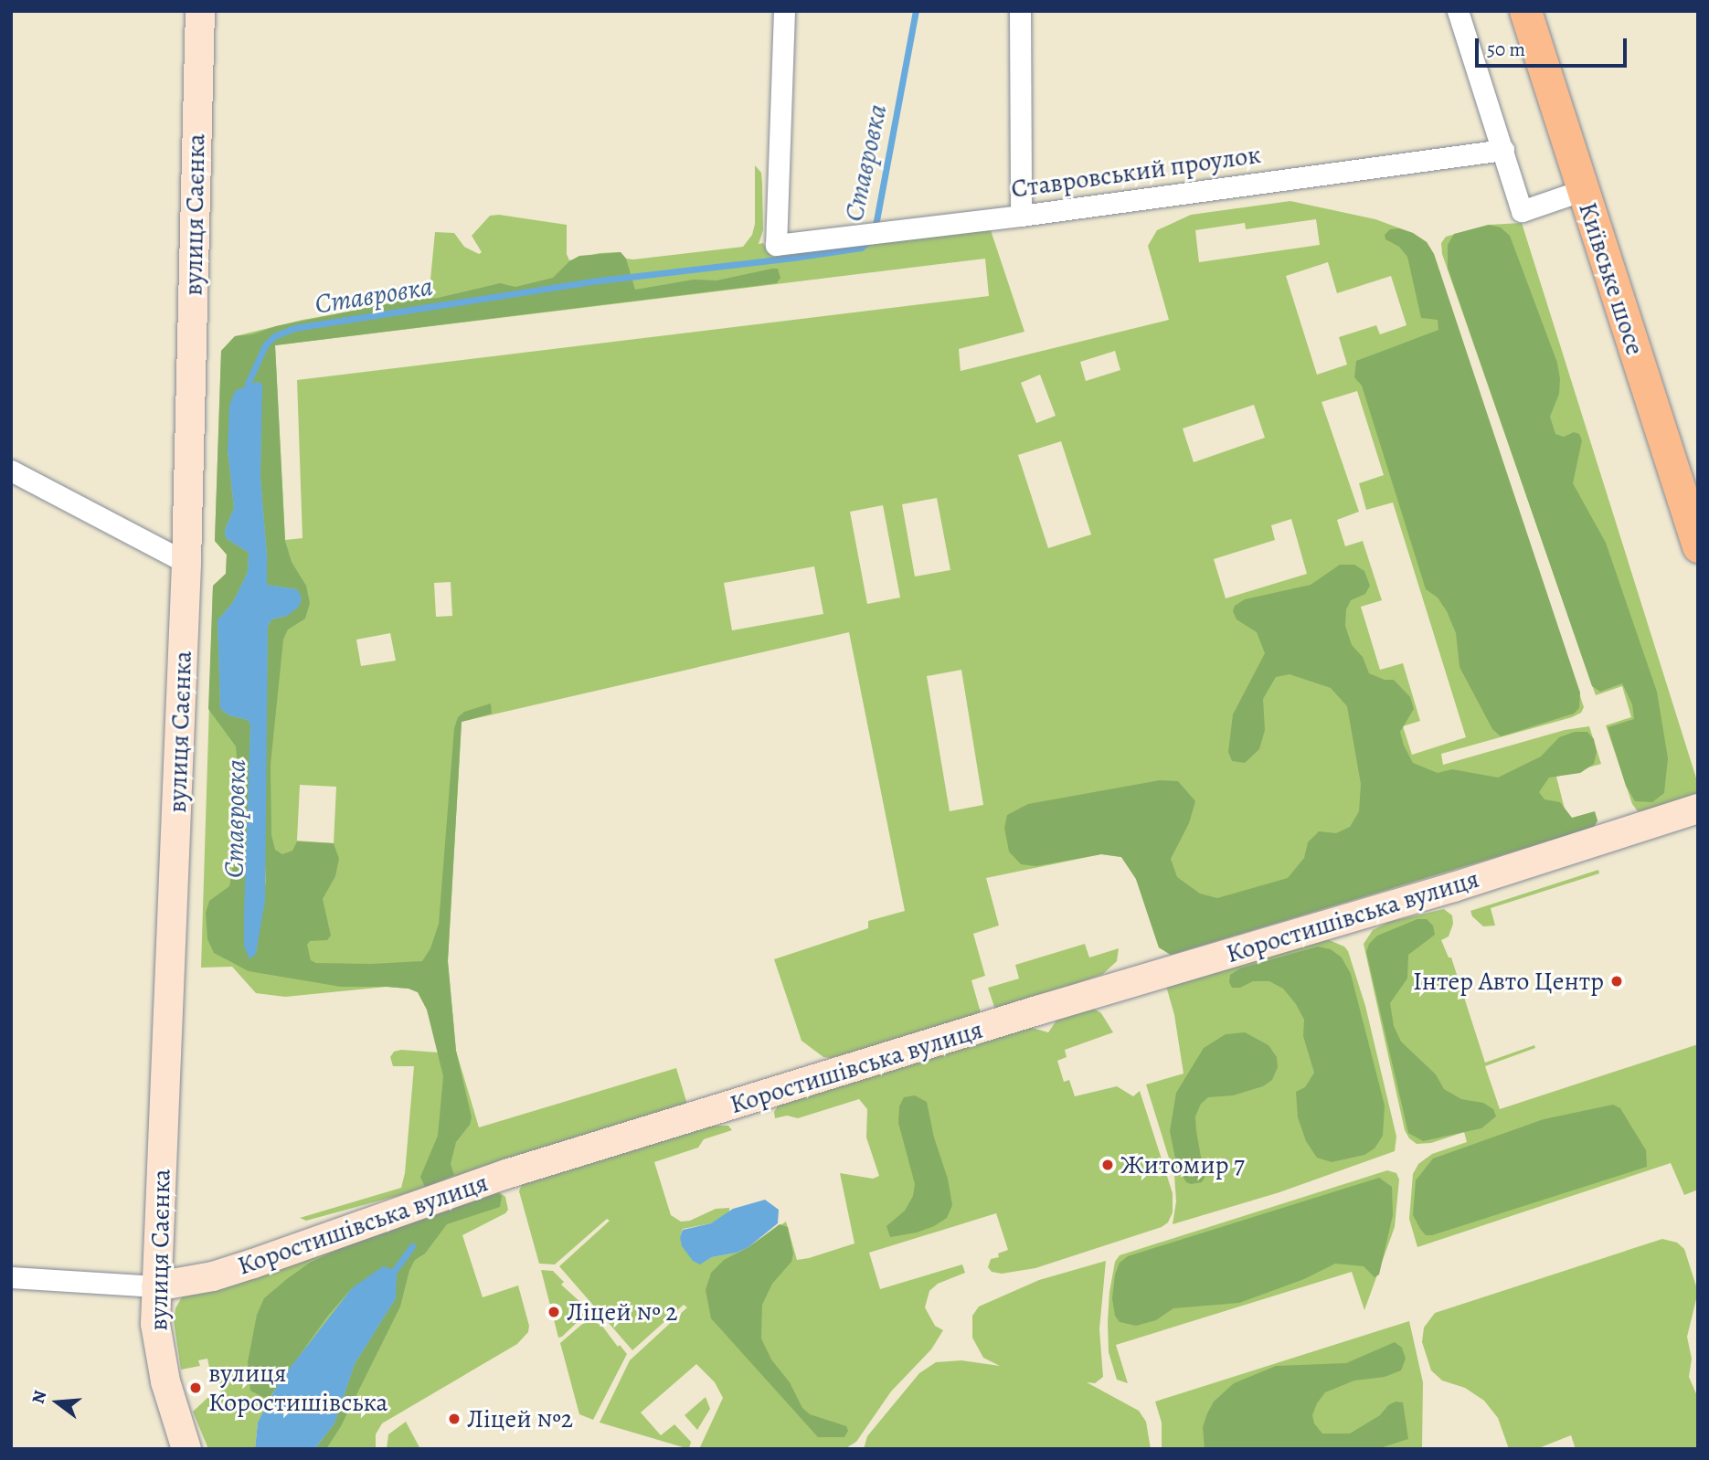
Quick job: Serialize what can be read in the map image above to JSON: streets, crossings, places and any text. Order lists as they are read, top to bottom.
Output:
{
  "streets": {
    "main road": ["Київське шосе"],
    "street": ["Ставровський проулок", "вулиця Саєнка", "Коростишівська вулиця"]
  },
  "crossings": [
    ["вулиця Саєнка", "Коростишівська вулиця"]
  ],
  "water": ["Ставровка"],
  "places": [
    "Інтер Авто Центр",
    "Житомир 7",
    "Ліцей № 2",
    "вулиця Коростишівська",
    "Ліцей №2"
  ],
  "scale_bar": "50 m",
  "north": "left"
}
